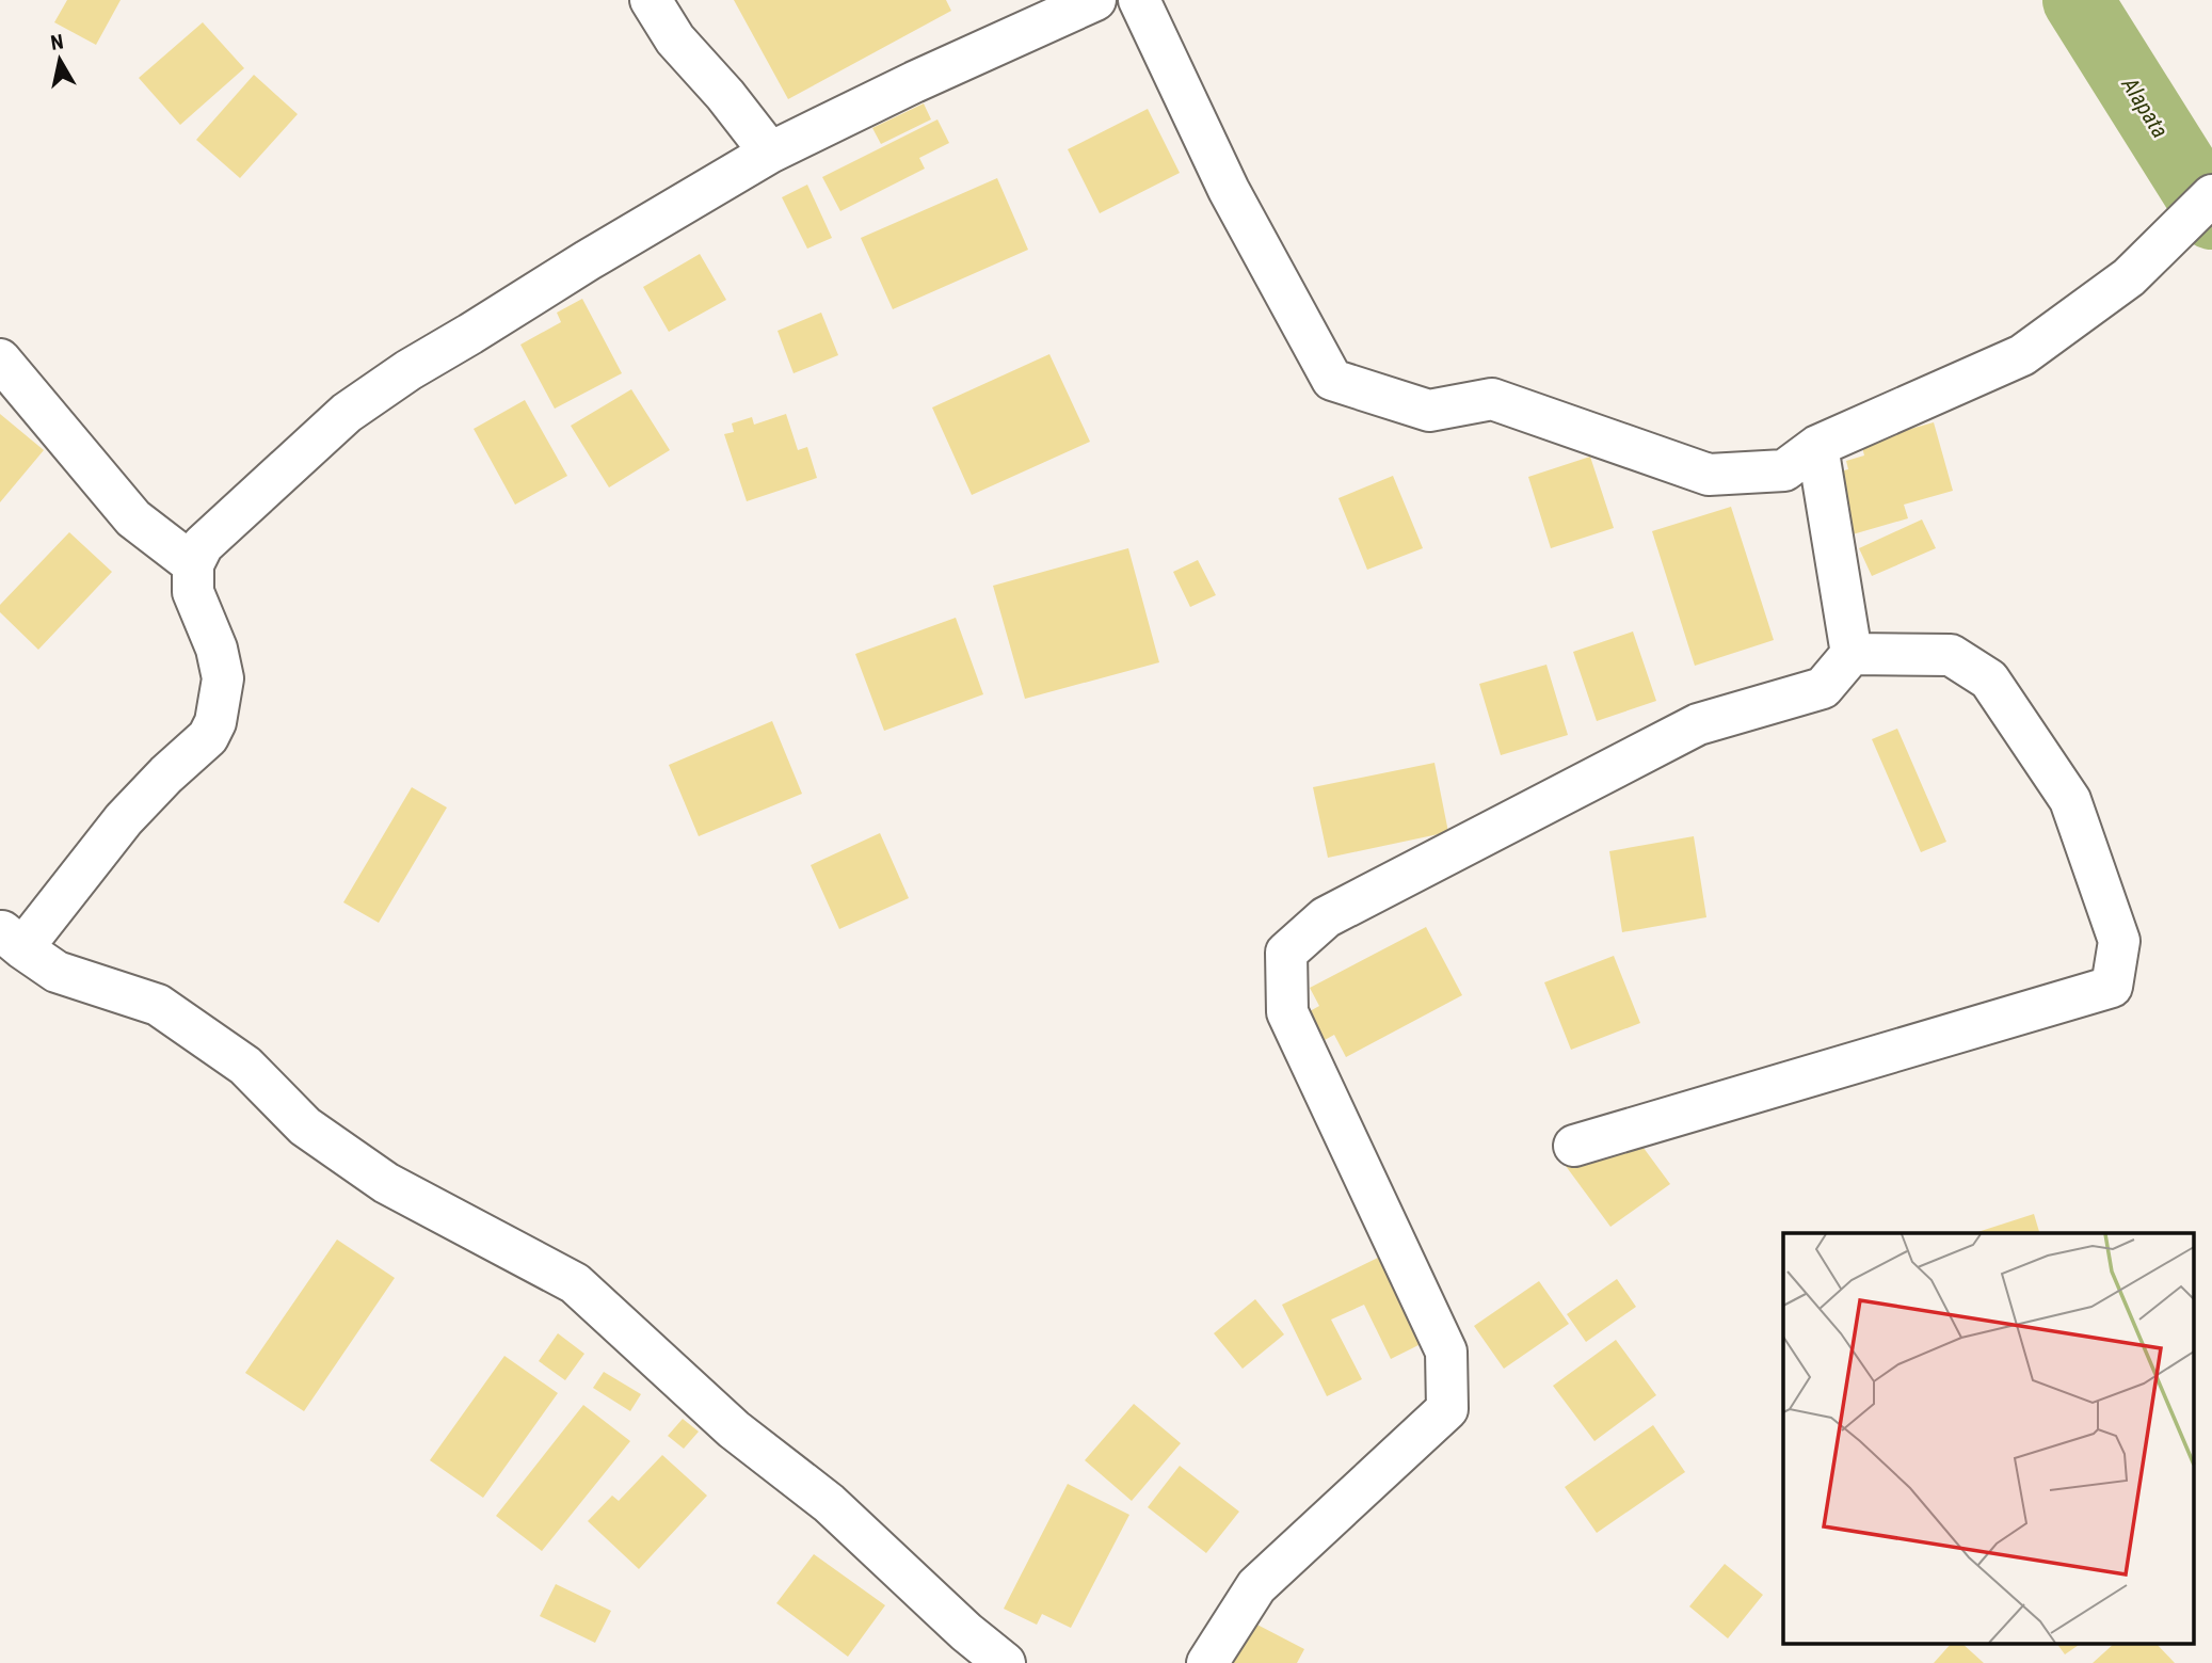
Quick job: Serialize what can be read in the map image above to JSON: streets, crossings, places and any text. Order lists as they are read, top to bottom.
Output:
{
  "water": ["Alapata"],
  "north": "top"
}
